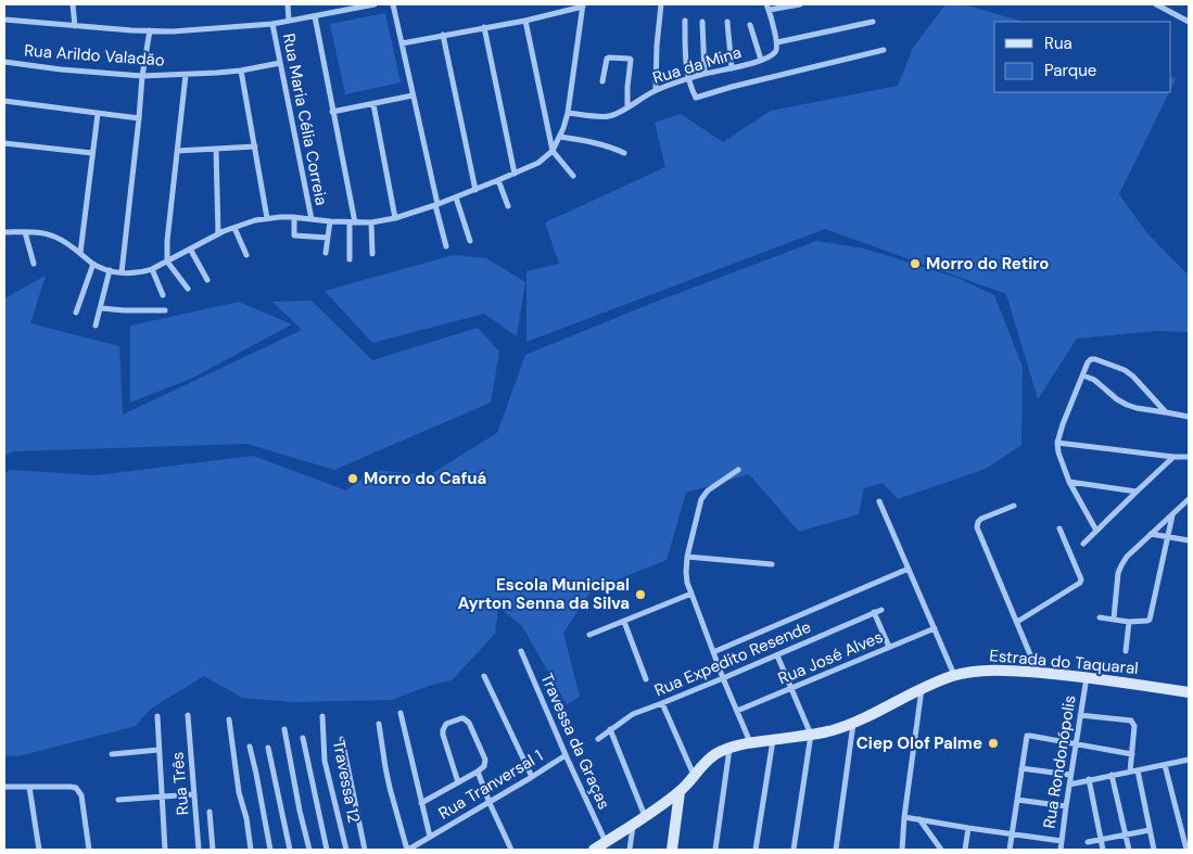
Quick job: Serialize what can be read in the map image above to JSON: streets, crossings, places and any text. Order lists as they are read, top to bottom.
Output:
{
  "streets": {
    "street": [
      "Rua Arildo Valadão",
      "Rua da Mina",
      "Rua Maria Célia Correia",
      "Rua José Alves",
      "Rua Expedito Resende",
      "Estrada do Taquaral",
      "Travessa da Graças",
      "Rua Rondonópolis",
      "Travessa 12",
      "Rua Três",
      "Rua Tranversal 1"
    ]
  },
  "crossings": [
    ["Rua Arildo Valadão", "Rua Maria Célia Correia"],
    ["Estrada do Taquaral", "Travessa da Graças"],
    ["Estrada do Taquaral", "Rua Rondonópolis"],
    ["Travessa da Graças", "Rua Tranversal 1"]
  ],
  "places": [
    "Morro do Retiro",
    "Morro do Cafuá",
    "Escola Municipal Ayrton Senna da Silva",
    "Ciep Olof Palme"
  ],
  "legend": ["Rua", "Parque"]
}
